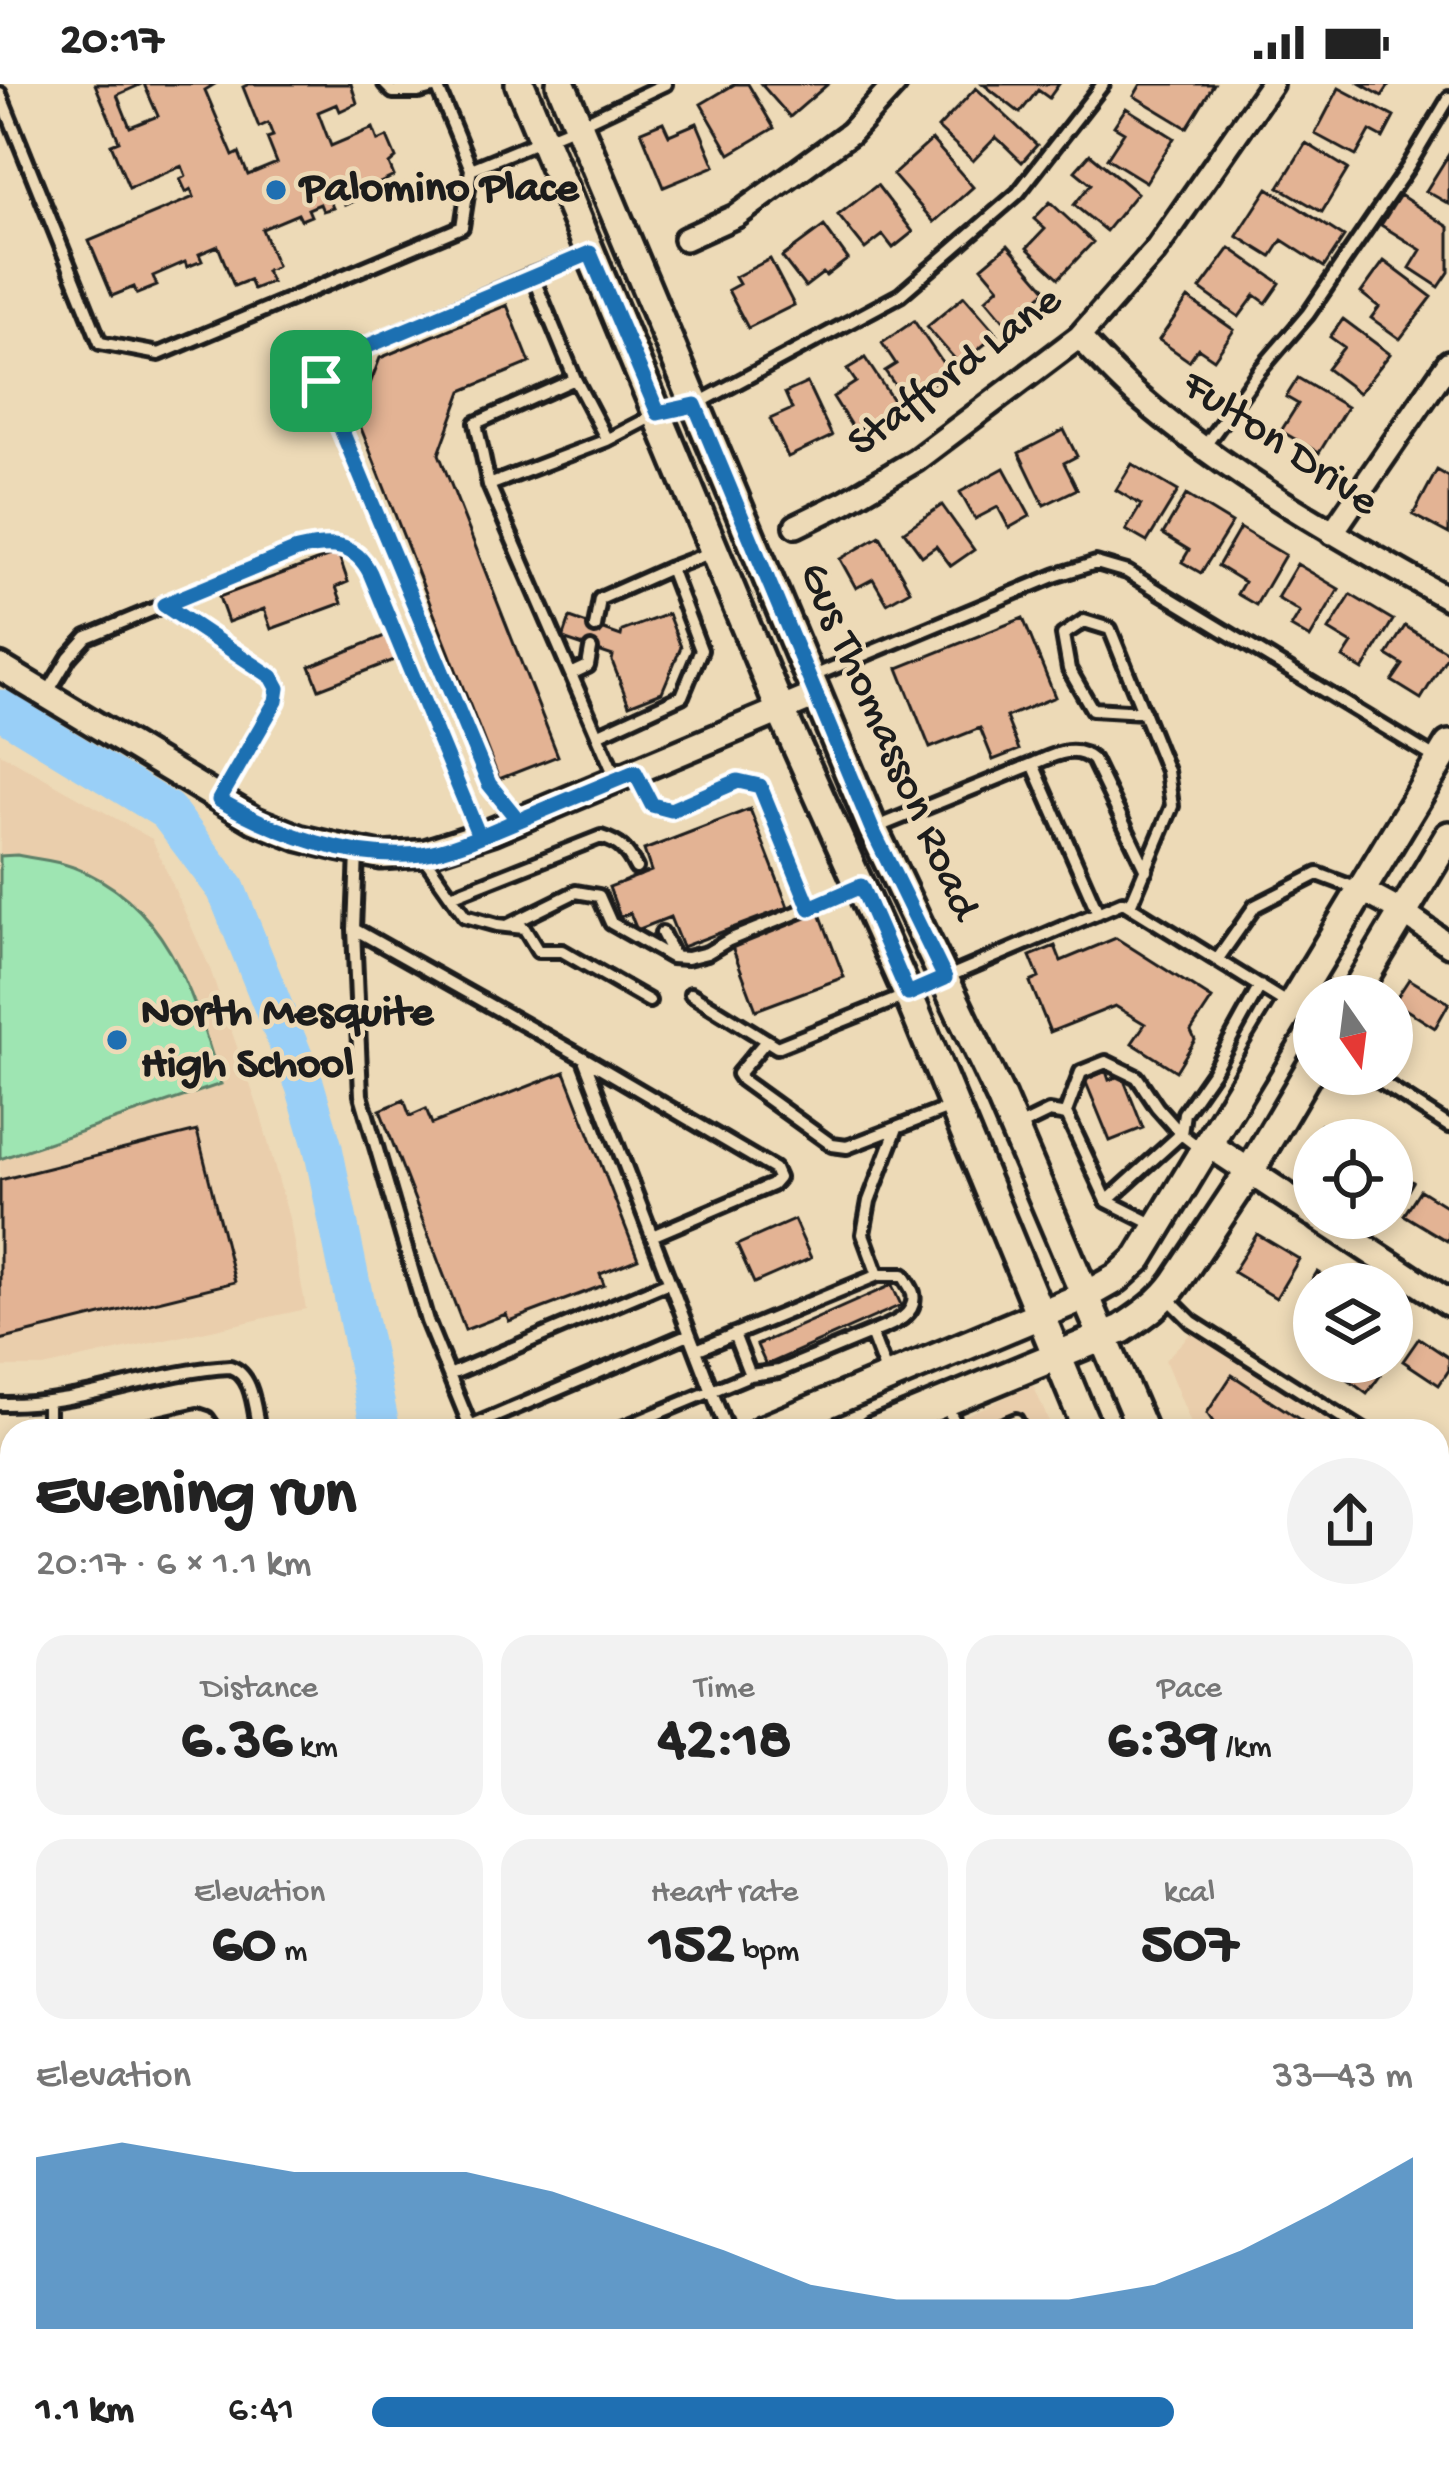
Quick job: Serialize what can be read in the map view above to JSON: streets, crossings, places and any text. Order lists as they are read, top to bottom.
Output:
{
  "streets": {
    "main road": ["Gus Thomasson Road"],
    "street": ["Stafford Lane", "Fulton Drive"]
  },
  "crossings": [
    ["Stafford Lane", "Fulton Drive"]
  ],
  "places": ["Palomino Place", "North Mesquite High School"],
  "north": "bottom",
  "page": {
    "status": "20:17",
    "heading": ["Evening run", "20:17 · 6 × 1.1 km"],
    "stats": [
      ["Distance", "6.36 km"],
      ["Time", "42:18"],
      ["Pace", "6:39 /km"],
      ["Elevation", "60 m"],
      ["Heart rate", "152 bpm"],
      ["kcal", "507"]
    ],
    "chart": ["Elevation", "33–43 m"],
    "list": [
      {
        "name": "1.1 km",
        "note": "6:41"
      }
    ]
  }
}
